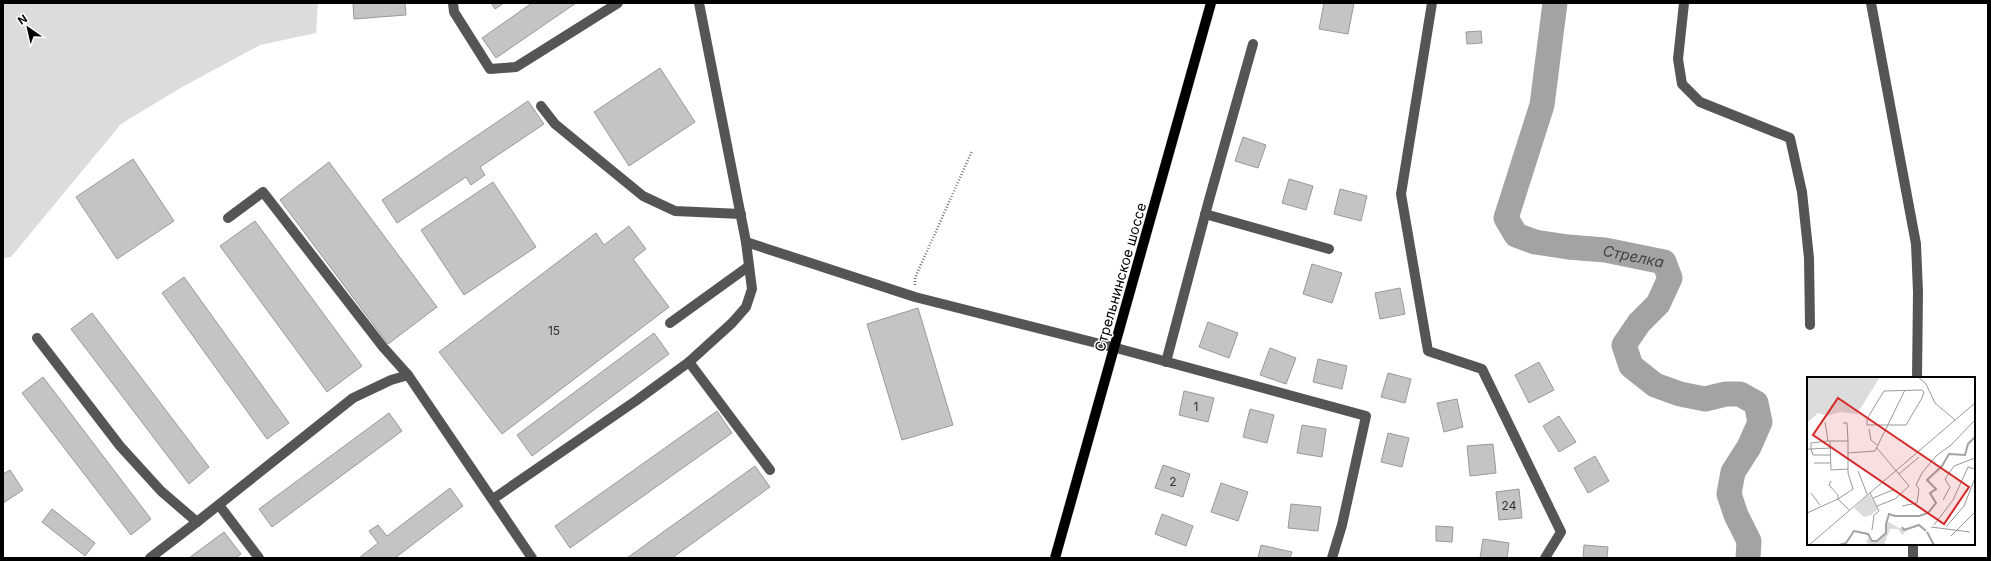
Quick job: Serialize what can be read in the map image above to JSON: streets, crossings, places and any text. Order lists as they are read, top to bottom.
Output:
{
  "streets": {
    "main road": ["Стрельнинское шоссе"]
  },
  "water": ["Стрелка"],
  "house_numbers": [
    "15",
    "1",
    "2",
    "24"
  ],
  "north": "top left"
}
